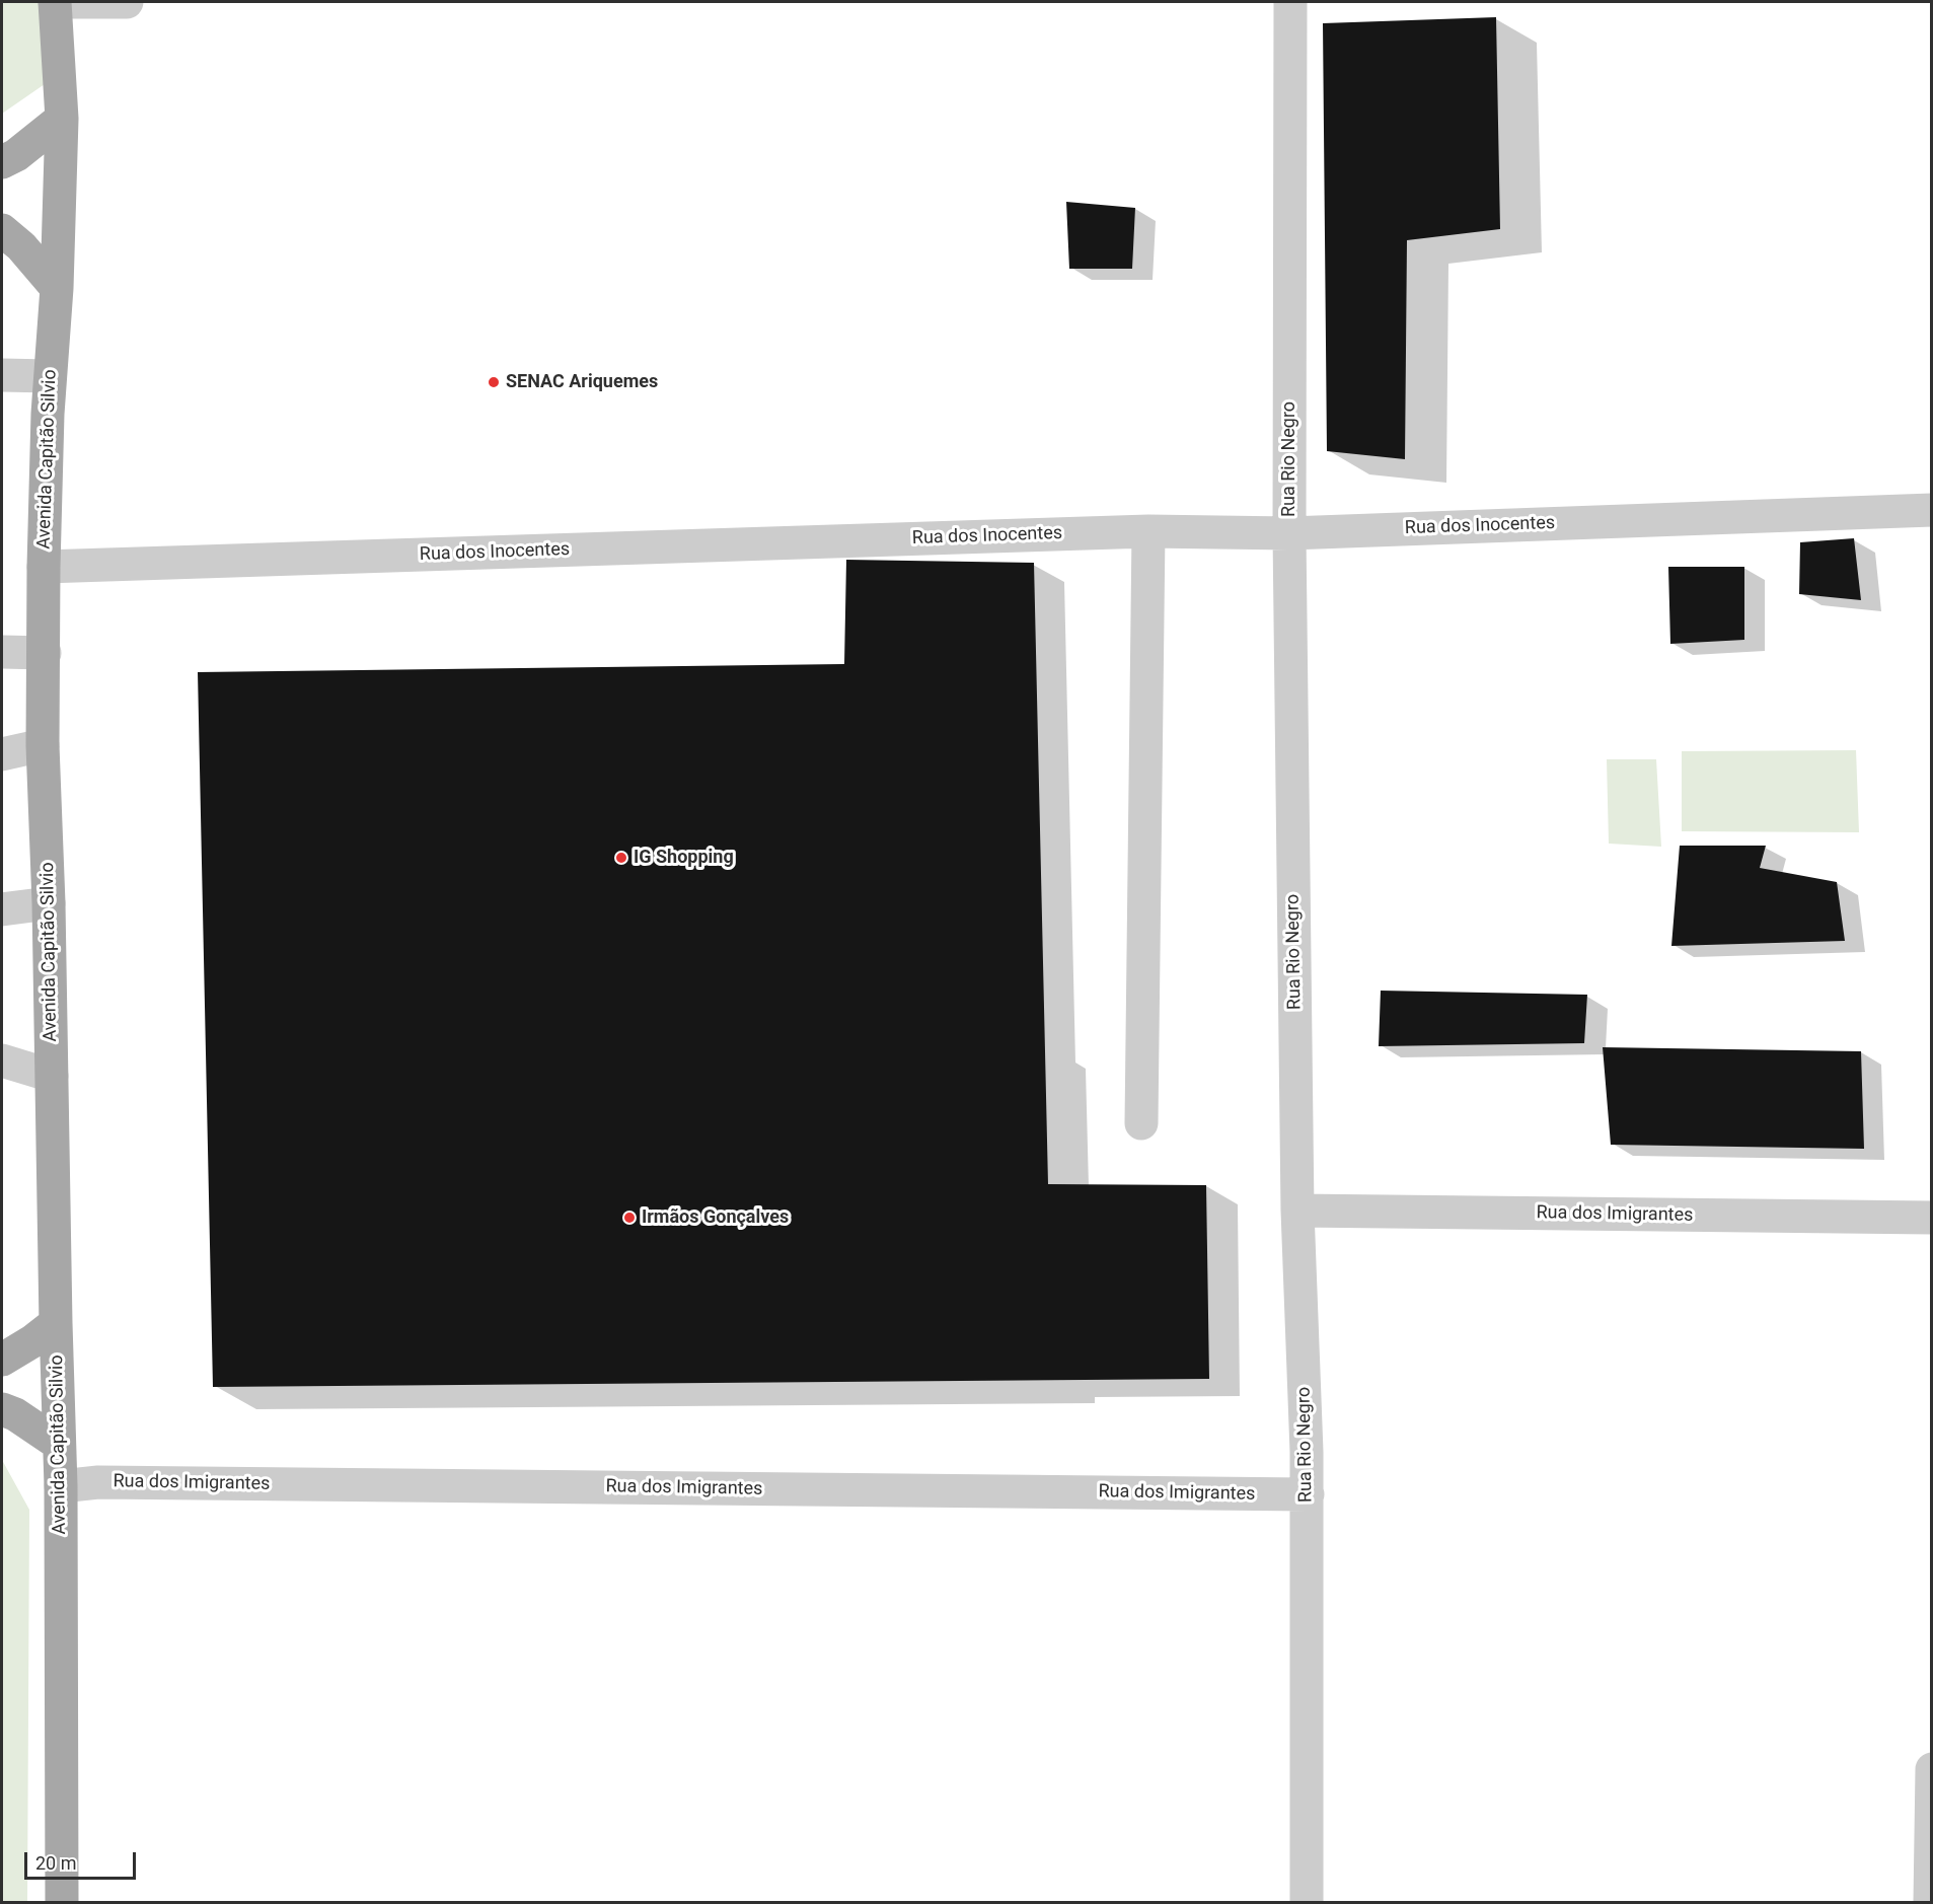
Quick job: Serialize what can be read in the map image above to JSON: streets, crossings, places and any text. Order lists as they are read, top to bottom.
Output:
{
  "streets": {
    "main road": ["Avenida Capitão Silvio"],
    "street": ["Rua Rio Negro", "Rua dos Inocentes", "Rua dos Imigrantes"]
  },
  "crossings": [
    ["Avenida Capitão Silvio", "Rua dos Inocentes"],
    ["Avenida Capitão Silvio", "Rua dos Imigrantes"],
    ["Rua Rio Negro", "Rua dos Inocentes"],
    ["Rua Rio Negro", "Rua dos Imigrantes"]
  ],
  "places": ["SENAC Ariquemes", "IG Shopping", "Irmãos Gonçalves"],
  "scale_bar": "20 m"
}
